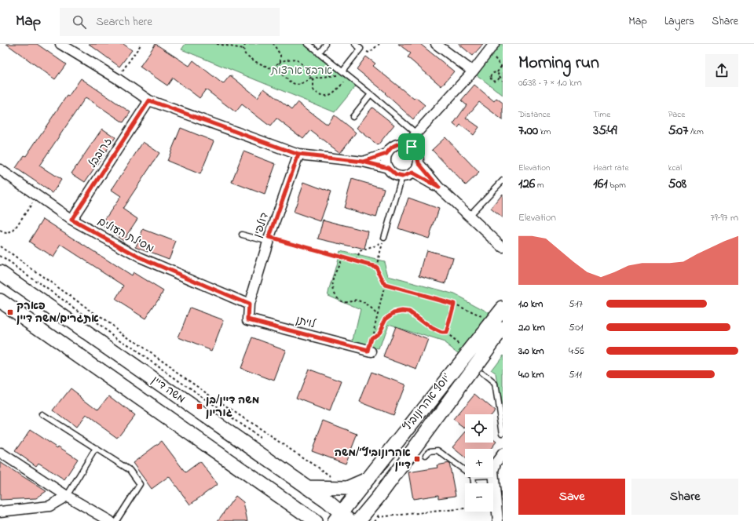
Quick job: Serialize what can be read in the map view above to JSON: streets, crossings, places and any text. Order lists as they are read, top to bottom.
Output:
{
  "streets": {
    "main road": ["משה דיין", "יוסף אהרונוביץ'"],
    "street": [
      "זרובבל",
      "דולפין",
      "מסילת העולים",
      "לויתן"
    ]
  },
  "crossings": [
    ["זרובבל", "מסילת העולים"],
    ["דולפין", "מסילת העולים"],
    ["דולפין", "לויתן"],
    ["מסילת העולים", "לויתן"],
    ["משה דיין", "יוסף אהרונוביץ'"]
  ],
  "parks": ["ארבע ארצות"],
  "places": {
    "transit": ["פארק אתגרים/משה דיין", "משה דיין/בן גוריון", "אהרונוביץ׳/משה דיין"]
  },
  "page": {
    "header": "Map",
    "search": "Search here",
    "nav": ["Map", "Layers", "Share"],
    "heading": ["Morning run", "06:38 · 7 × 1.0 km"],
    "stats": [
      ["Distance", "7.00 km"],
      ["Time", "35:49"],
      ["Pace", "5:07 /km"],
      ["Elevation", "126 m"],
      ["Heart rate", "161 bpm"],
      ["kcal", "508"]
    ],
    "chart": ["Elevation", "79–97 m"],
    "list": [
      {
        "name": "1.0 km",
        "note": "5:17"
      },
      {
        "name": "2.0 km",
        "note": "5:01"
      },
      {
        "name": "3.0 km",
        "note": "4:56"
      },
      {
        "name": "4.0 km",
        "note": "5:11"
      }
    ],
    "map_buttons": ["+", "−"],
    "buttons": ["Save", "Share"]
  }
}
